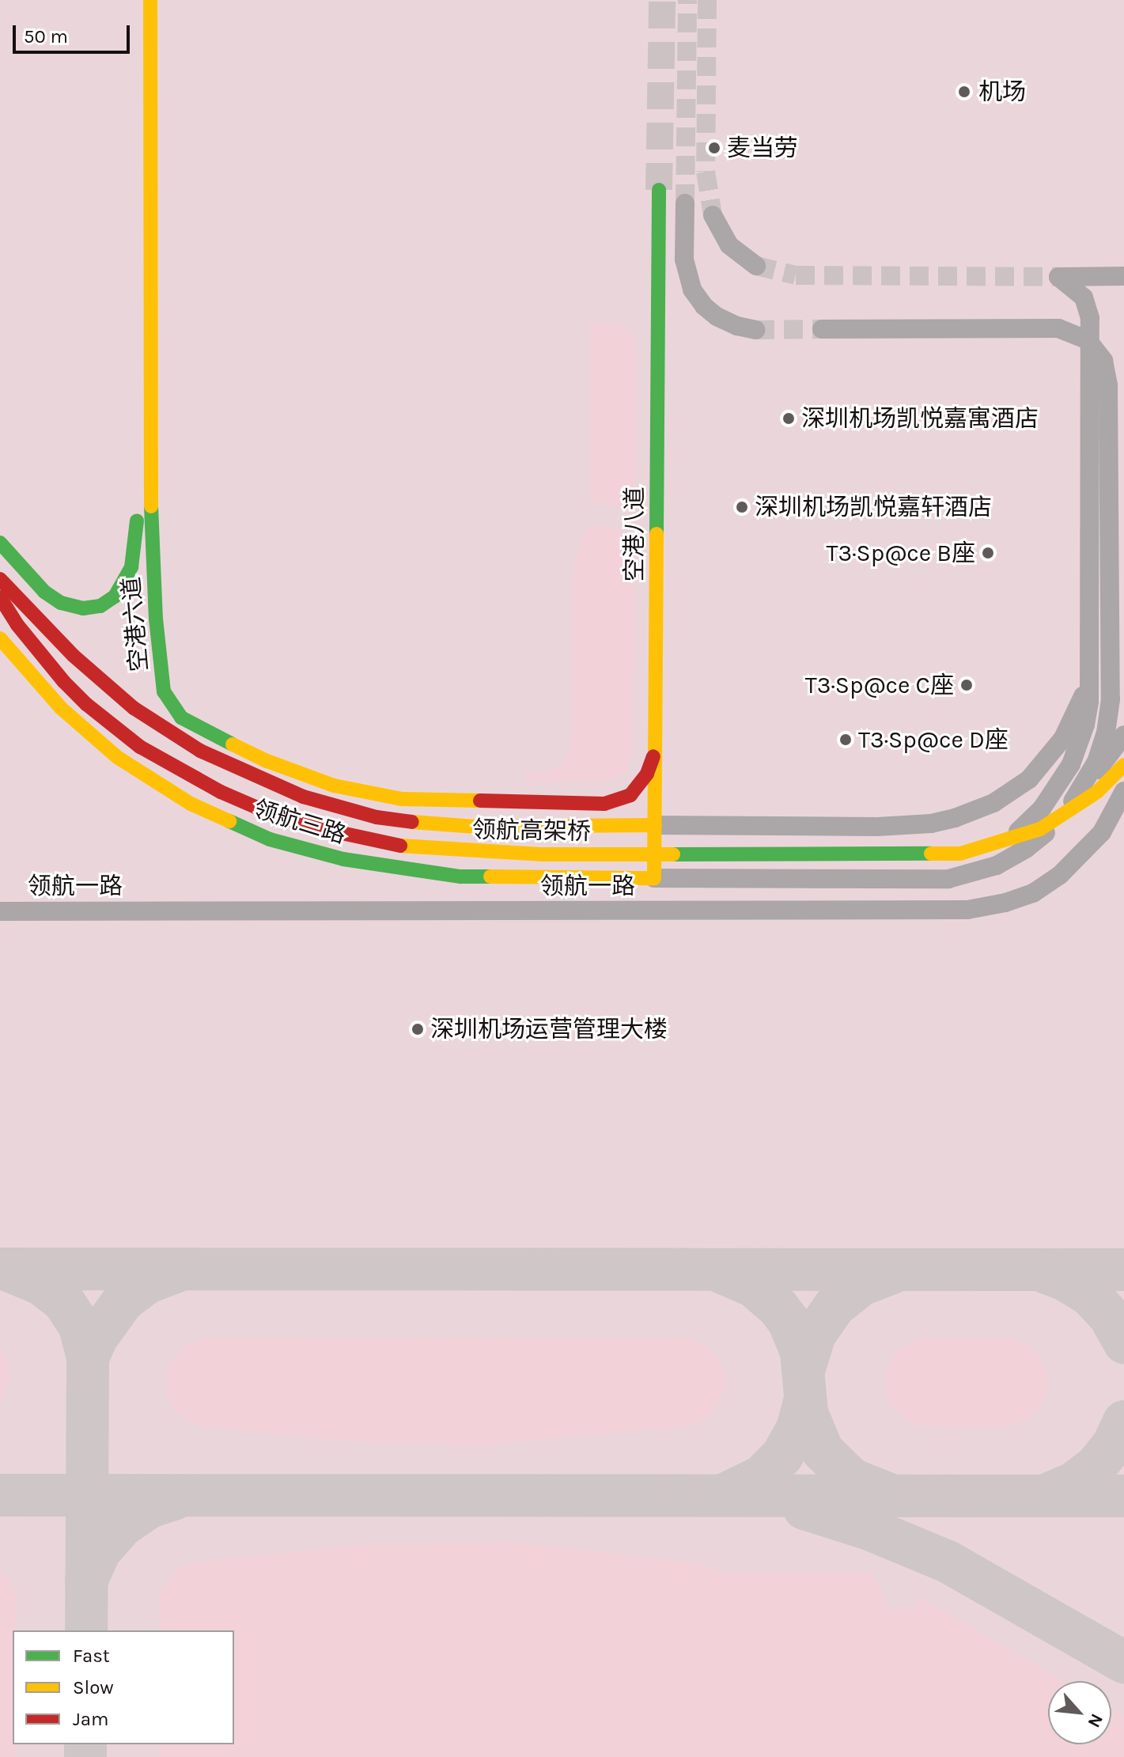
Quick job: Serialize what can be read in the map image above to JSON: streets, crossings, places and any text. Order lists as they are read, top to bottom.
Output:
{
  "streets": {
    "main road": [
      "空港八道",
      "空港六道",
      "领航三路",
      "领航高架桥"
    ],
    "street": ["领航一路"]
  },
  "crossings": [
    ["空港八道", "空港六道"],
    ["空港八道", "领航三路"]
  ],
  "places": [
    "机场",
    "麦当劳",
    "深圳机场凯悦嘉寓酒店",
    "深圳机场凯悦嘉轩酒店",
    "T3·Sp@ce B座",
    "T3·Sp@ce C座",
    "T3·Sp@ce D座",
    "深圳机场运营管理大楼"
  ],
  "legend": ["Fast", "Slow", "Jam"],
  "scale_bar": "50 m",
  "north": "bottom right"
}
